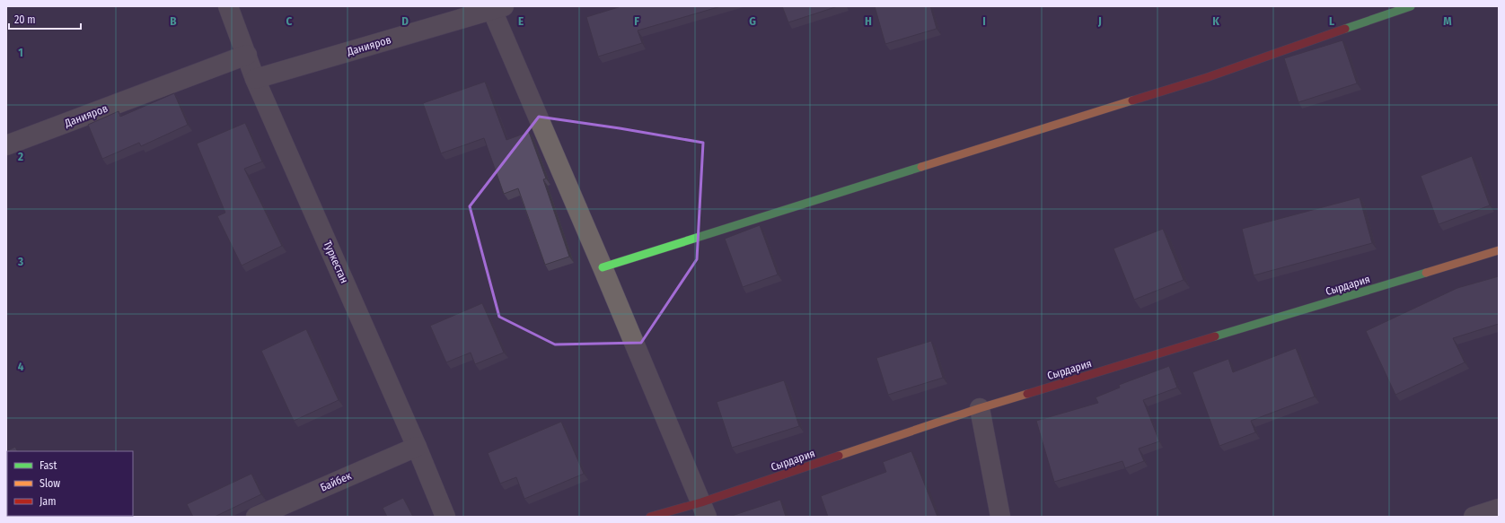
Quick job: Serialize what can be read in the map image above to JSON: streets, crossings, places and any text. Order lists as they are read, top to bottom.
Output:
{
  "streets": {
    "street": [
      "Данияров",
      "Туркестан",
      "Сырдария",
      "Байбек"
    ]
  },
  "crossings": [
    ["Данияров", "Туркестан"],
    ["Туркестан", "Байбек"]
  ],
  "legend": ["Fast", "Slow", "Jam"],
  "scale_bar": "20 m",
  "grid": {
    "columns": [
      "B",
      "C",
      "D",
      "E",
      "F",
      "G",
      "H",
      "I",
      "J",
      "K",
      "L",
      "M"
    ],
    "rows": [
      "1",
      "2",
      "3",
      "4"
    ]
  }
}
